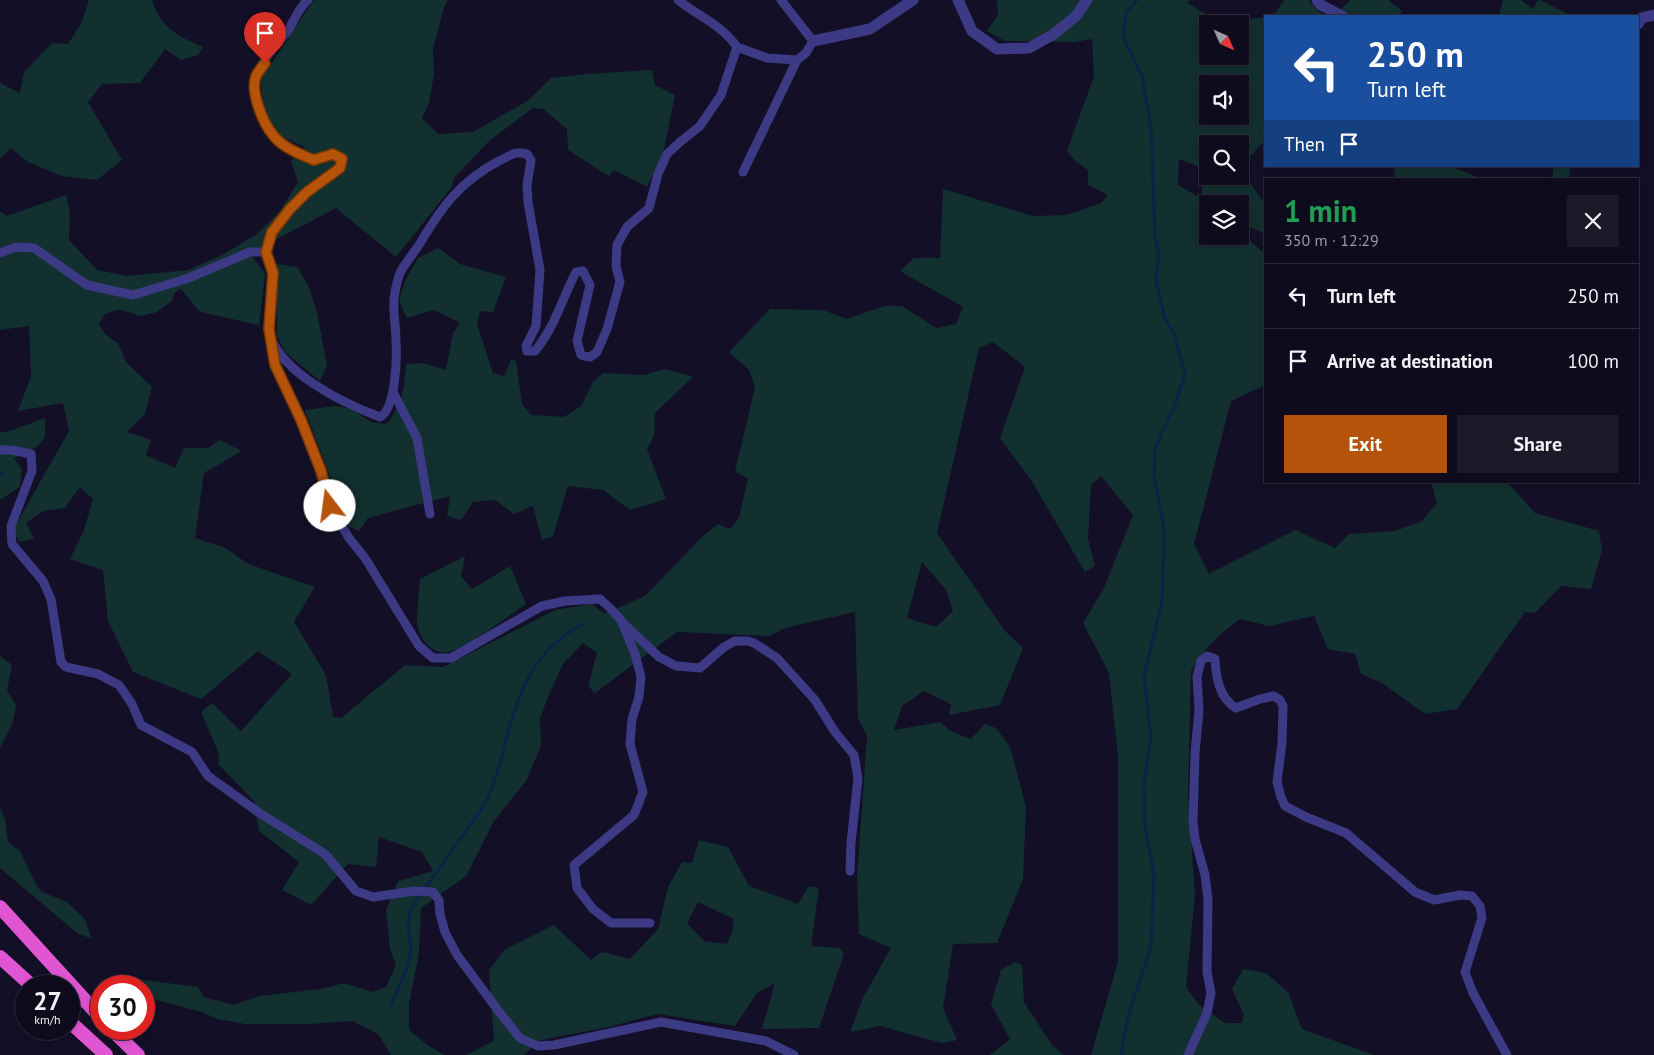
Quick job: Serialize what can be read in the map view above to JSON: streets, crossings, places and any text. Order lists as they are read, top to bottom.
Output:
{
  "north": "bottom right",
  "page": {
    "turn": ["250 m", "Turn left"],
    "then": "Then",
    "heading": ["1 min", "350 m · 12:29"],
    "list": [
      {
        "name": "Turn left",
        "value": "250 m"
      },
      {
        "name": "Arrive at destination",
        "value": "100 m"
      }
    ],
    "buttons": ["Exit", "Share"],
    "speed": "27 km/h",
    "limit": "30"
  }
}
